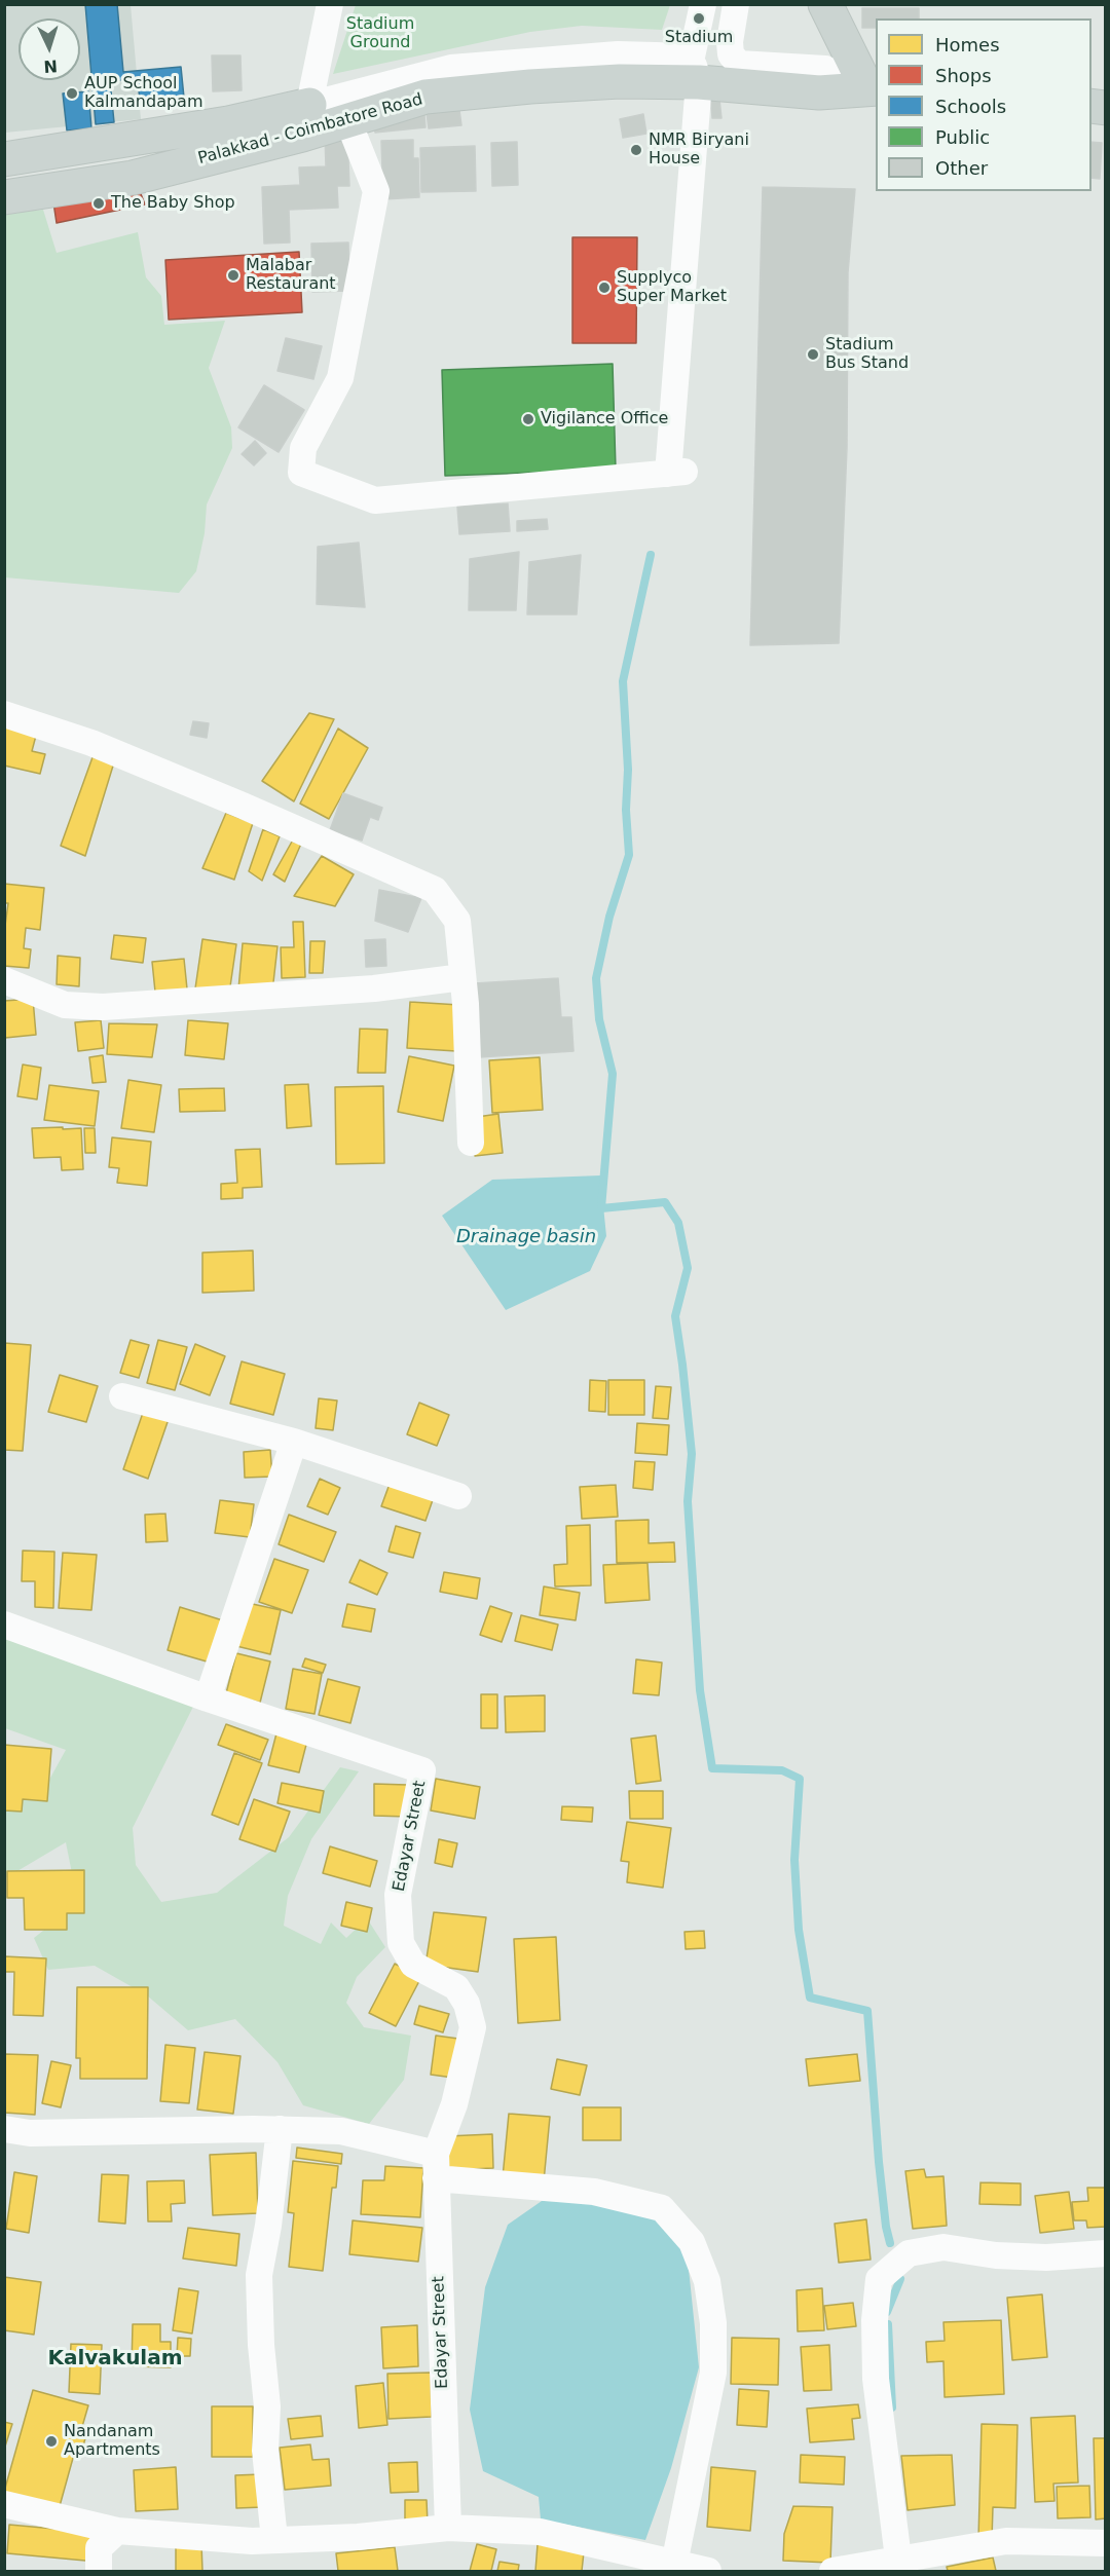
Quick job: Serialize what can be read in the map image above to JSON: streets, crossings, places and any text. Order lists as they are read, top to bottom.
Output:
{
  "streets": {
    "main road": ["Palakkad - Coimbatore Road"],
    "street": ["Edayar Street"]
  },
  "districts": ["Kalvakulam"],
  "water": ["Drainage basin"],
  "parks": ["Stadium Ground"],
  "places": [
    "Stadium",
    "AUP School Kalmandapam",
    "NMR Biryani House",
    "The Baby Shop",
    "Malabar Restaurant",
    "Supplyco Super Market",
    "Stadium Bus Stand",
    "Vigilance Office",
    "Nandanam Apartments"
  ],
  "legend": [
    "Homes",
    "Shops",
    "Schools",
    "Public",
    "Other"
  ],
  "north": "bottom"
}
